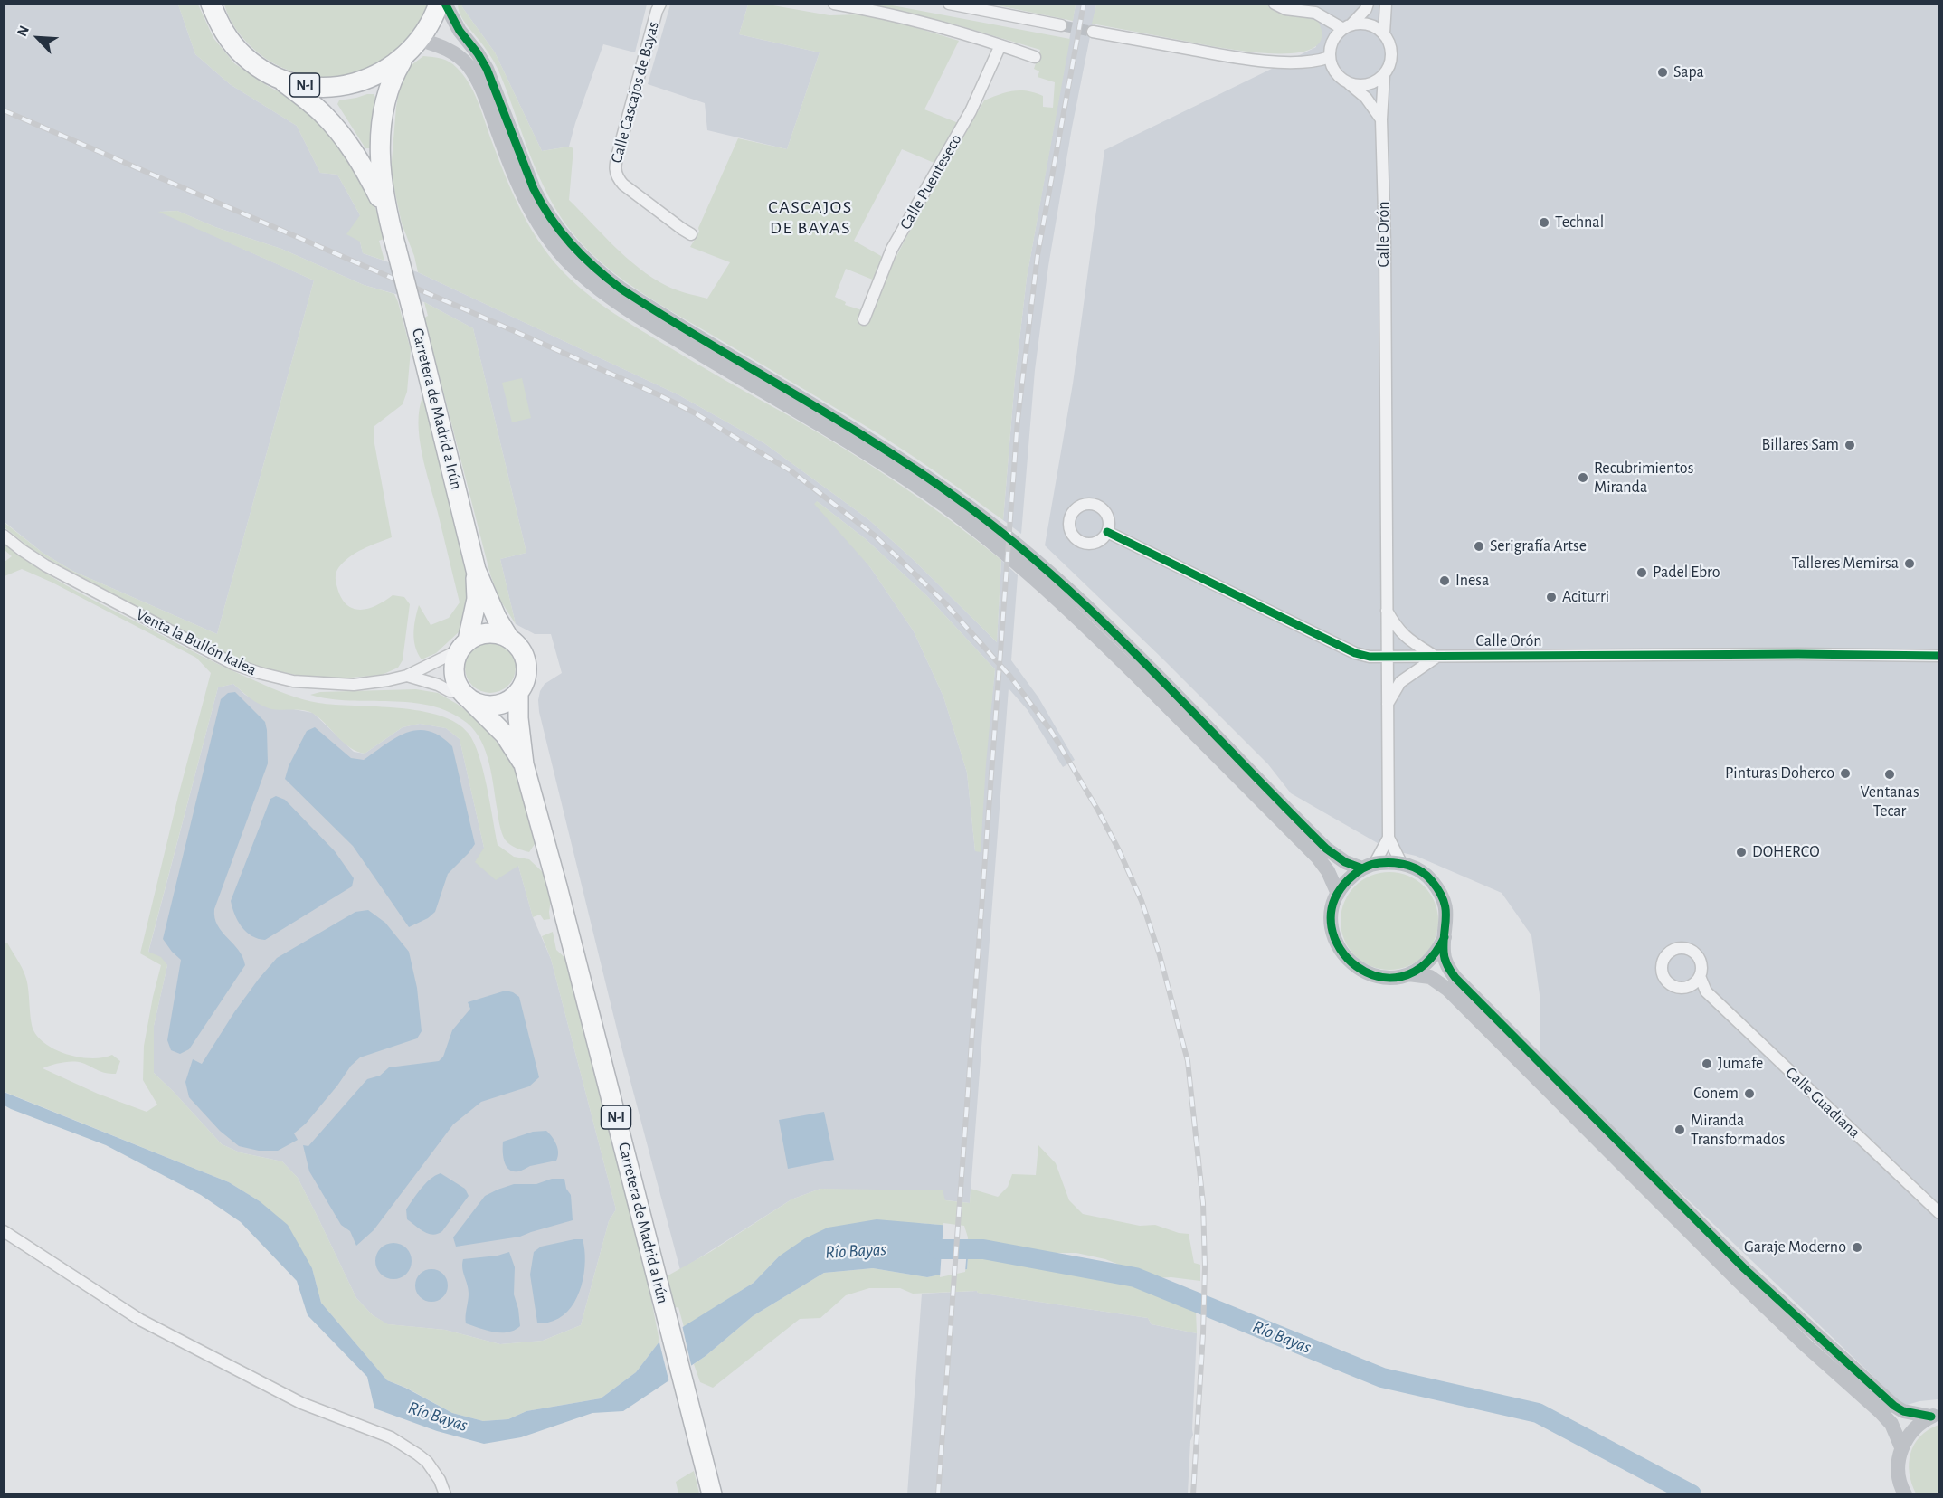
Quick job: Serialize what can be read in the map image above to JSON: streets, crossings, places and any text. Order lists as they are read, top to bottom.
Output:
{
  "streets": {
    "highway": ["N-I", "Carretera de Madrid a Irún"],
    "street": [
      "Calle Cascajos de Bayas",
      "Calle Puenteseco",
      "Calle Orón",
      "Venta la Bullón kalea",
      "Calle Guadiana"
    ]
  },
  "crossings": [
    ["N-I", "Carretera de Madrid a Irún"]
  ],
  "districts": ["CASCAJOS DE BAYAS"],
  "water": ["Río Bayas"],
  "places": [
    "Sapa",
    "Technal",
    "Billares Sam",
    "Recubrimientos Miranda",
    "Serigrafía Artse",
    "Talleres Memirsa",
    "Padel Ebro",
    "Inesa",
    "Aciturri",
    "Pinturas Doherco",
    "Ventanas Tecar",
    "DOHERCO",
    "Jumafe",
    "Conem",
    "Miranda Transformados",
    "Garaje Moderno"
  ],
  "north": "top left"
}
